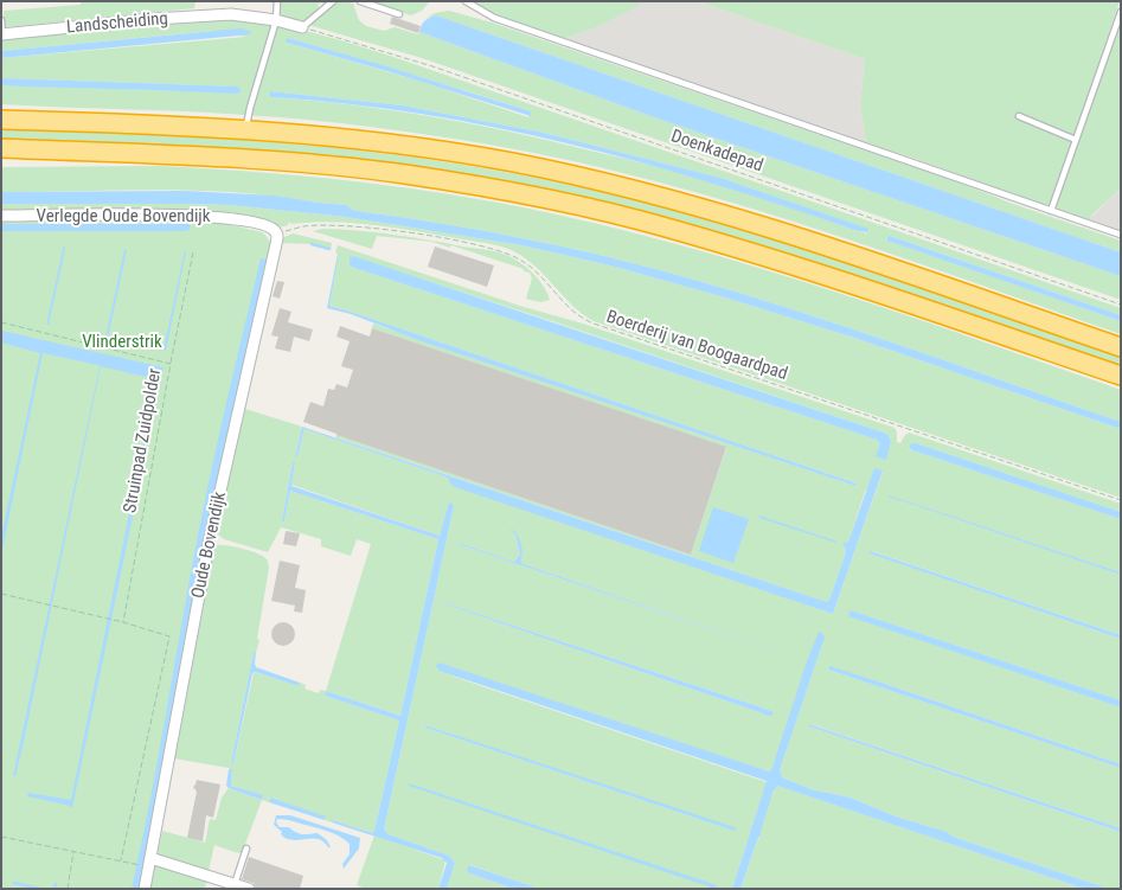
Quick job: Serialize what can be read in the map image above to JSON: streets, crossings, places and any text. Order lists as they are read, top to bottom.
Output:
{
  "streets": {
    "street": ["Landscheiding", "Verlegde Oude Bovendijk", "Oude Bovendijk"],
    "path": ["Doenkadepad", "Boerderij van Boogaardpad", "Struinpad Zuidpolder"]
  },
  "crossings": [
    ["Landscheiding", "Doenkadepad"],
    ["Verlegde Oude Bovendijk", "Boerderij van Boogaardpad"],
    ["Verlegde Oude Bovendijk", "Oude Bovendijk"],
    ["Boerderij van Boogaardpad", "Oude Bovendijk"]
  ],
  "parks": ["Vlinderstrik"]
}
